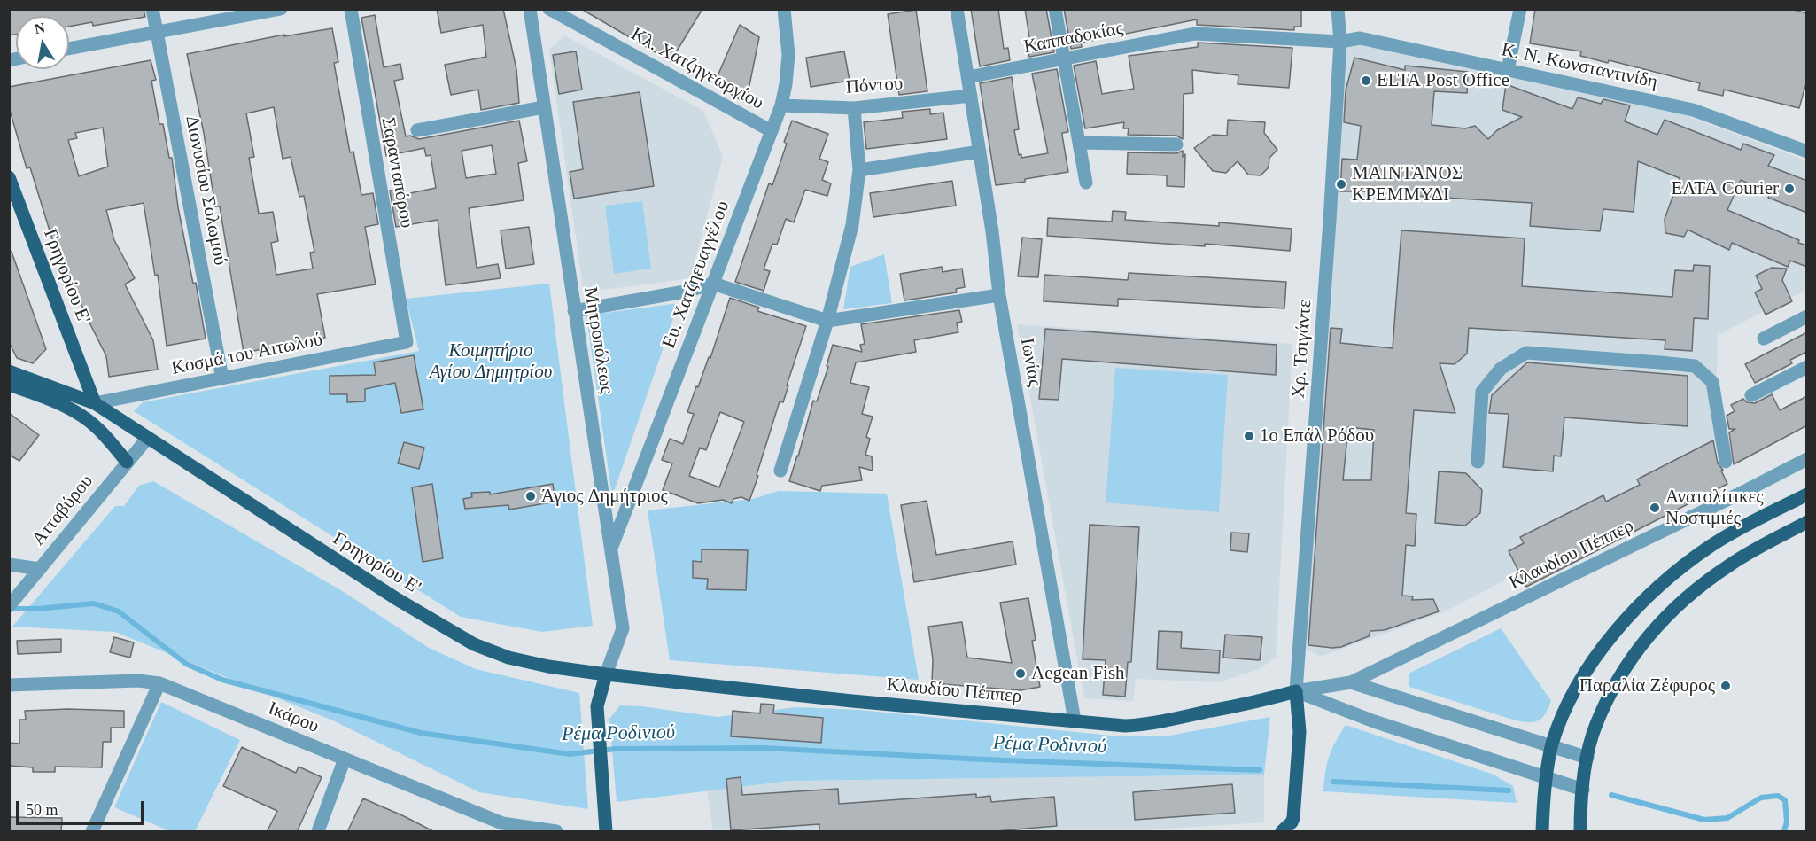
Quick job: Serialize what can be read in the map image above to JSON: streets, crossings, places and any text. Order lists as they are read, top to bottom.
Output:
{
  "streets": {
    "main road": ["Γρηγορίου Ε'", "Κλαυδίου Πέππερ"],
    "street": [
      "Καππαδοκίας",
      "Κ. Ν. Κωνσταντινίδη",
      "Κλ. Χατζηγεωργίου",
      "Πόντου",
      "Σαρανταπόρου",
      "Διονυσίου Σολωμού",
      "Ευ. Χατζηευαγγέλου",
      "Μητροπόλεως",
      "Χρ. Τσιγάντε",
      "Κοσμά του Αιτωλού",
      "Ιωνίας",
      "Ατταβύρου",
      "Ικάρου"
    ]
  },
  "crossings": [
    ["Καππαδοκίας", "Κ. Ν. Κωνσταντινίδη"],
    ["Καππαδοκίας", "Χρ. Τσιγάντε"],
    ["Κ. Ν. Κωνσταντινίδη", "Χρ. Τσιγάντε"],
    ["Κλ. Χατζηγεωργίου", "Ευ. Χατζηευαγγέλου"],
    ["Πόντου", "Ευ. Χατζηευαγγέλου"],
    ["Πόντου", "Ιωνίας"],
    ["Σαρανταπόρου", "Κοσμά του Αιτωλού"],
    ["Διονυσίου Σολωμού", "Κοσμά του Αιτωλού"],
    ["Ευ. Χατζηευαγγέλου", "Μητροπόλεως"],
    ["Γρηγορίου Ε'", "Μητροπόλεως"],
    ["Γρηγορίου Ε'", "Κοσμά του Αιτωλού"],
    ["Γρηγορίου Ε'", "Ατταβύρου"],
    ["Γρηγορίου Ε'", "Κλαυδίου Πέππερ"],
    ["Μητροπόλεως", "Κλαυδίου Πέππερ"],
    ["Χρ. Τσιγάντε", "Κλαυδίου Πέππερ"],
    ["Ιωνίας", "Κλαυδίου Πέππερ"]
  ],
  "water": ["Ρέμα Ροδινιού"],
  "parks": ["Κοιμητήριο Αγίου Δημητρίου"],
  "places": [
    "ELTA Post Office",
    "ΜΑΙΝΤΑΝΟΣ ΚΡΕΜΜΥΔΙ",
    "ΕΛΤΑ Courier",
    "1ο Επάλ Ρόδου",
    "Άγιος Δημήτριος",
    "Ανατολίτικες Νοστιμιές",
    "Aegean Fish",
    "Παραλία Ζέφυρος"
  ],
  "scale_bar": "50 m",
  "north": "top"
}
